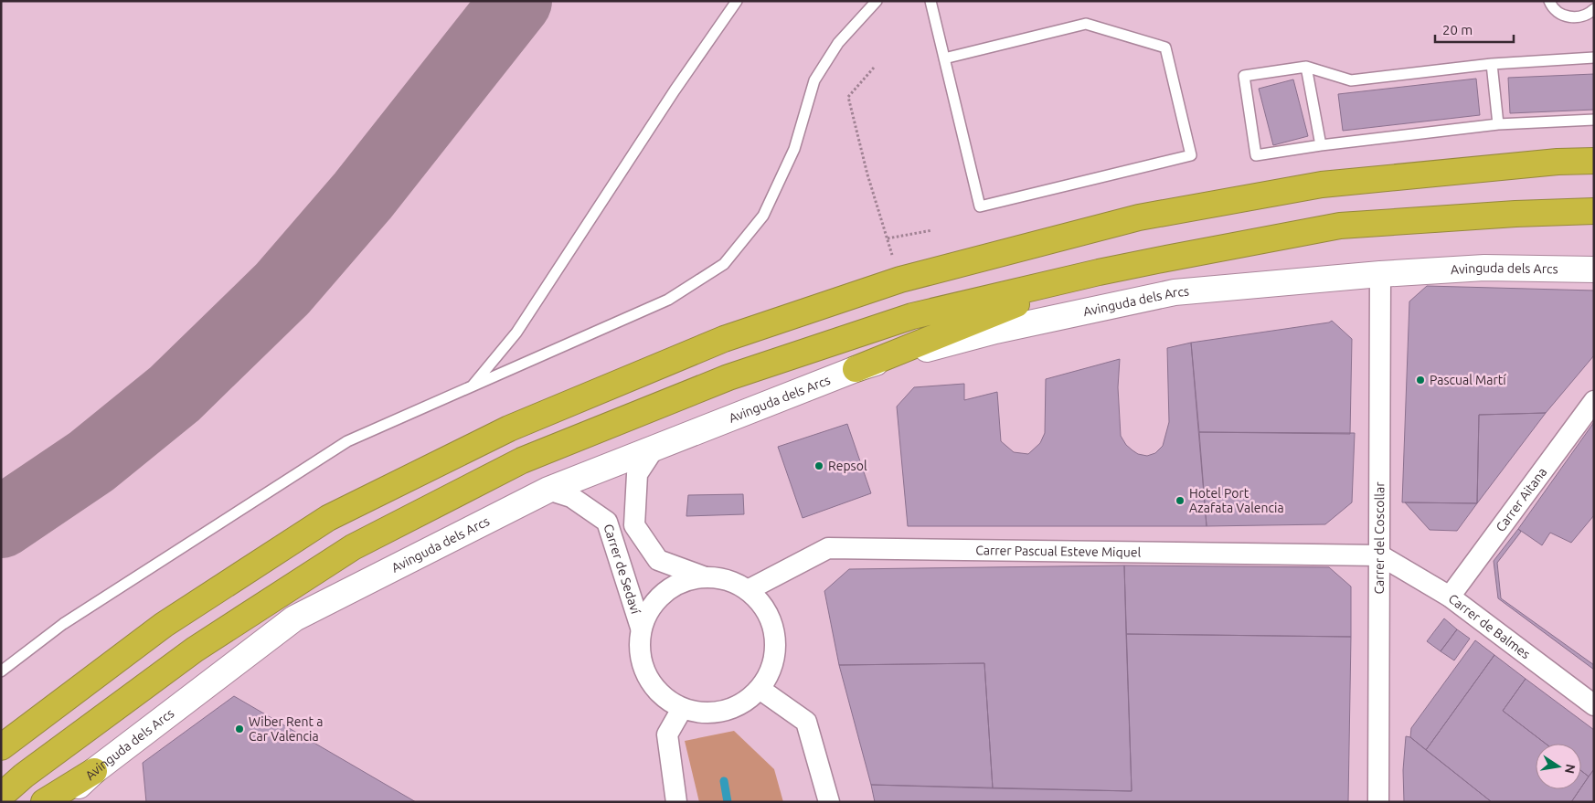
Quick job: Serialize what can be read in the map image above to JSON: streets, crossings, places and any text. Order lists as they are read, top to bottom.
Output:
{
  "streets": {
    "street": [
      "Avinguda dels Arcs",
      "Carrer Aitana",
      "Carrer del Coscollar",
      "Carrer Pascual Esteve Miquel",
      "Carrer de Sedaví",
      "Carrer de Balmes"
    ]
  },
  "crossings": [
    ["Avinguda dels Arcs", "Carrer del Coscollar"],
    ["Avinguda dels Arcs", "Carrer de Sedaví"],
    ["Carrer Aitana", "Carrer de Balmes"],
    ["Carrer del Coscollar", "Carrer Pascual Esteve Miquel"],
    ["Carrer del Coscollar", "Carrer de Balmes"],
    ["Carrer Pascual Esteve Miquel", "Carrer de Sedaví"],
    ["Carrer Pascual Esteve Miquel", "Carrer de Balmes"]
  ],
  "places": [
    "Pascual Martí",
    "Repsol",
    "Hotel Port Azafata Valencia",
    "Wiber Rent a Car Valencia"
  ],
  "scale_bar": "20 m",
  "north": "right"
}
